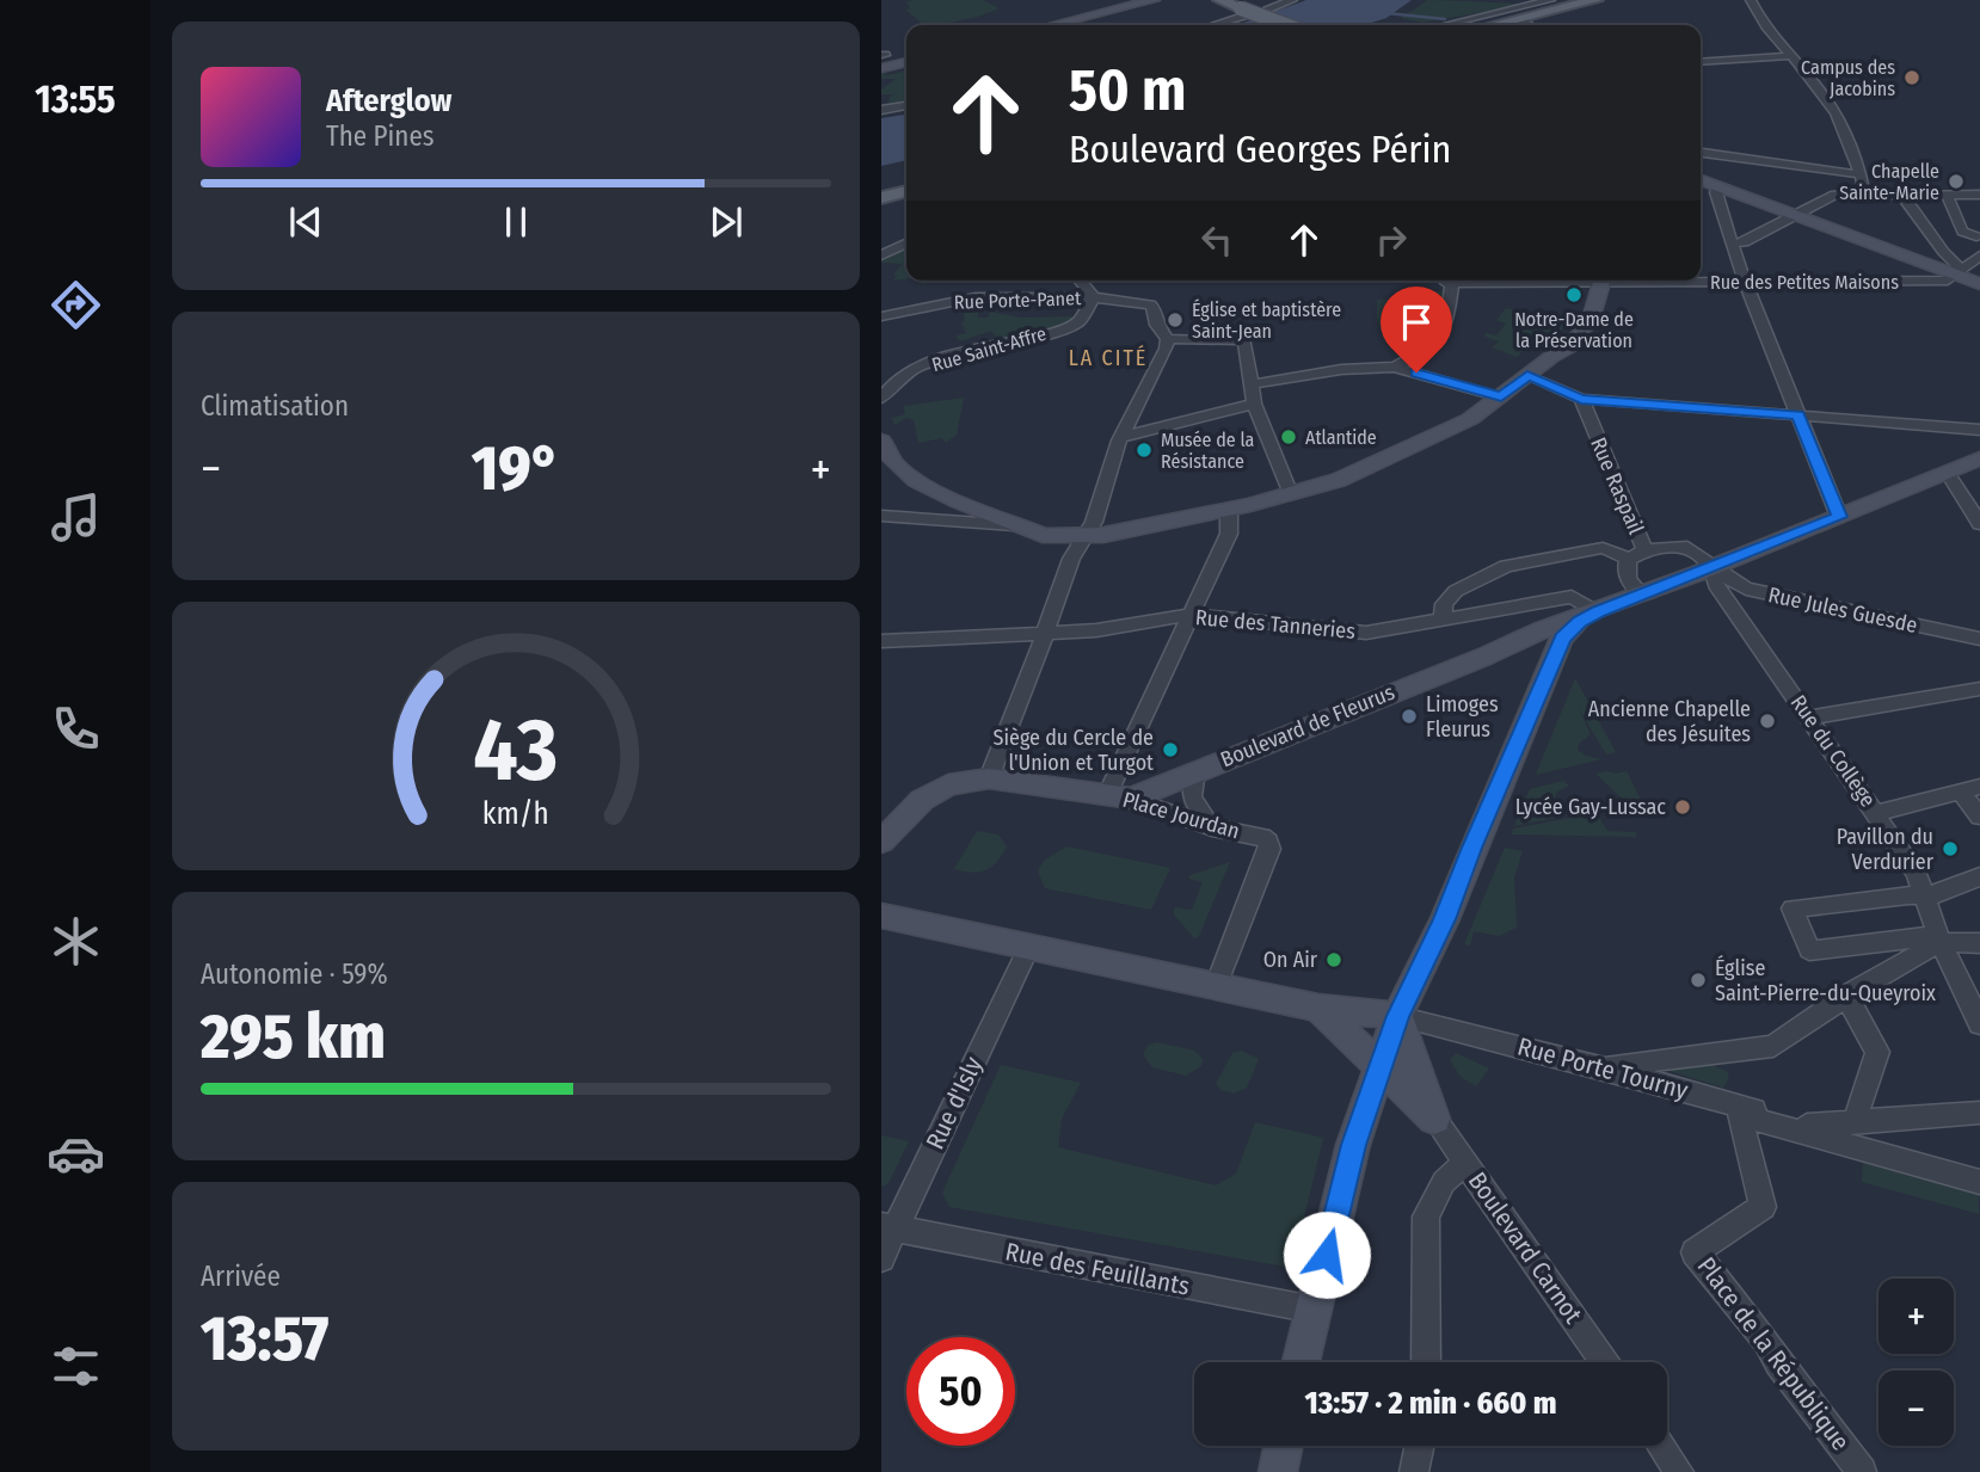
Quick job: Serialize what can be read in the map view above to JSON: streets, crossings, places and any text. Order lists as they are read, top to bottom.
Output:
{
  "streets": {
    "main road": ["Boulevard de Fleurus", "Place Jourdan"],
    "street": [
      "Rue des Petites Maisons",
      "Rue Porte-Panet",
      "Rue Saint-Affre",
      "Rue Raspail",
      "Rue Jules Guesde",
      "Rue des Tanneries",
      "Rue du Collège",
      "Rue Porte Tourny",
      "Rue d'Isly",
      "Boulevard Carnot",
      "Rue des Feuillants",
      "Place de la République"
    ]
  },
  "crossings": [
    ["Rue Porte-Panet", "Rue Saint-Affre"],
    ["Rue Raspail", "Rue Jules Guesde"],
    ["Rue Jules Guesde", "Rue du Collège"],
    ["Rue des Tanneries", "Boulevard de Fleurus"],
    ["Boulevard de Fleurus", "Place Jourdan"],
    ["Rue d'Isly", "Rue des Feuillants"]
  ],
  "districts": ["LA CITÉ"],
  "places": [
    "Campus des Jacobins",
    "Chapelle Sainte-Marie",
    "Notre-Dame de la Préservation",
    "Église et baptistère Saint-Jean",
    "Atlantide",
    "Musée de la Résistance",
    "Limoges Fleurus",
    "Ancienne Chapelle des Jésuites",
    "Siège du Cercle de l'Union et Turgot",
    "Lycée Gay-Lussac",
    "Pavillon du Verdurier",
    "On Air",
    "Église Saint-Pierre-du-Queyroix"
  ],
  "page": {
    "tabs": "13:55",
    "turn": ["50 m", "Boulevard Georges Périn"],
    "song": ["Afterglow", "The Pines"],
    "tile": [
      "Climatisation",
      ["Autonomie · 59%", "295 km"],
      ["Arrivée", "13:57"]
    ],
    "heat": ["−", "19°", "+"],
    "map_buttons": ["+", "−"],
    "limit": "50",
    "trip": "13:57 · 2 min · 660 m",
    "gauge": ["43", "km/h"]
  }
}
